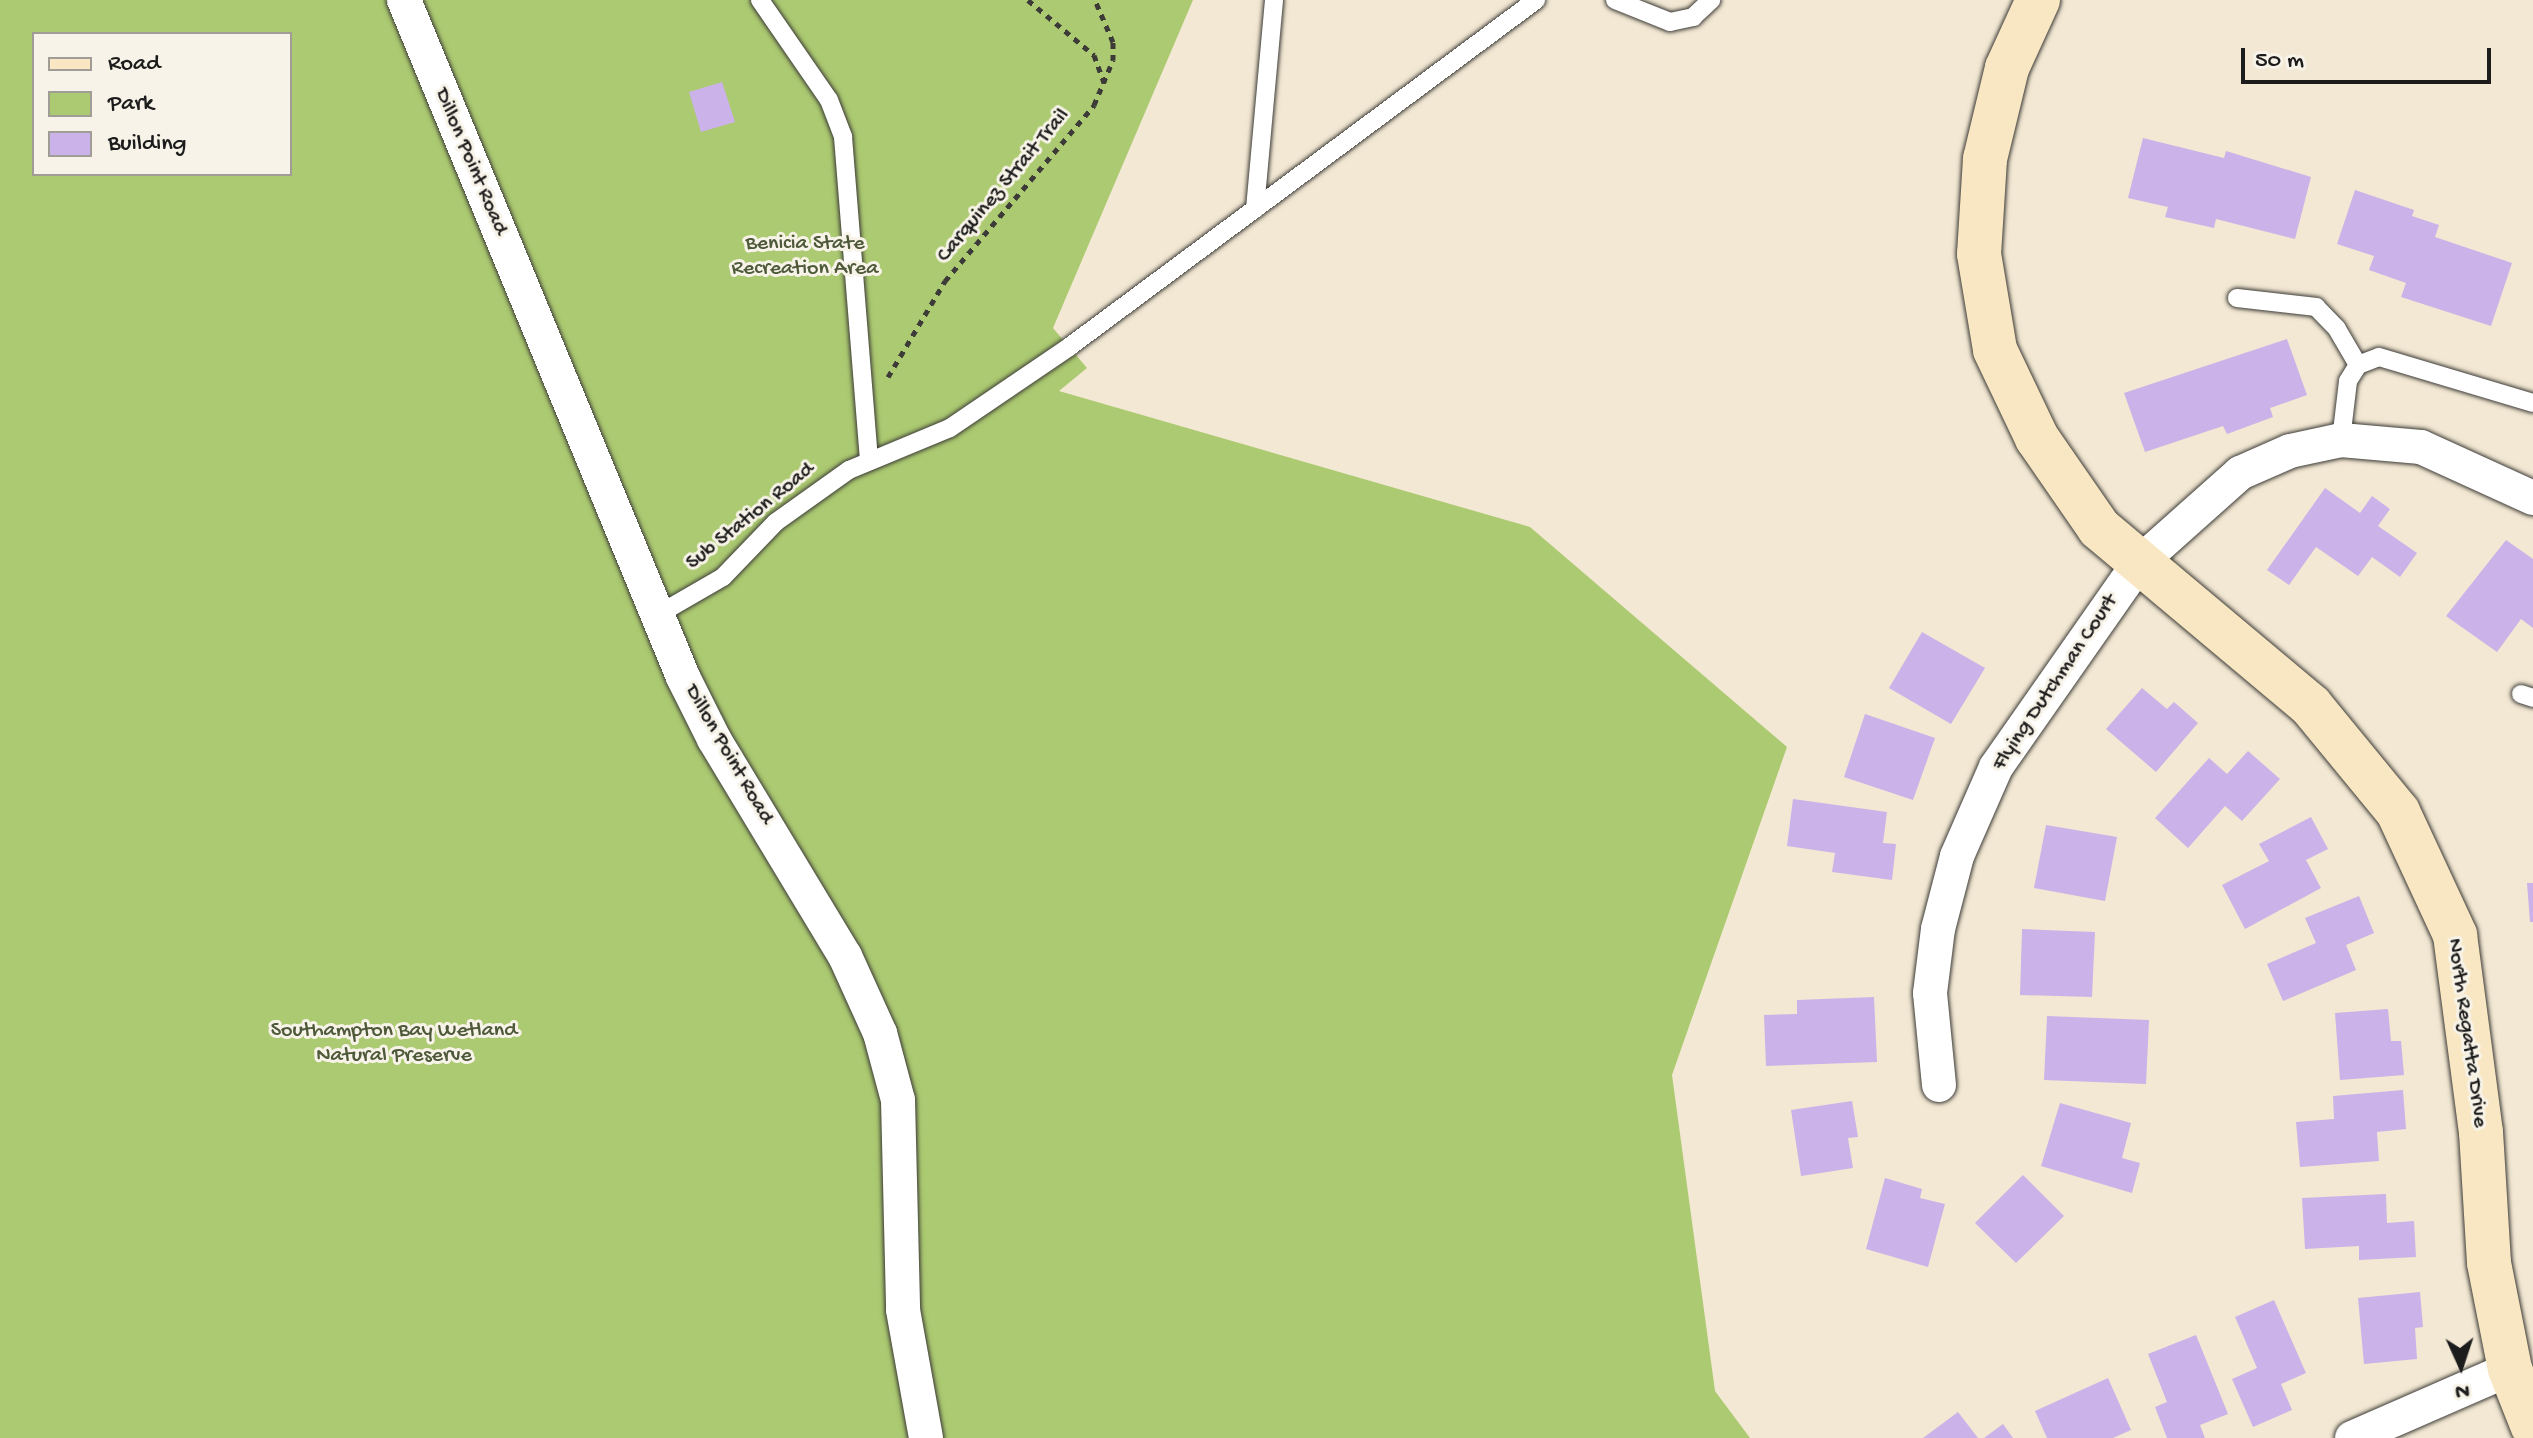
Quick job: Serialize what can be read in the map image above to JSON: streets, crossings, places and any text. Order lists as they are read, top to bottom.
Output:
{
  "streets": {
    "street": ["Dillon Point Road", "Flying Dutchman Court", "North Regatta Drive"],
    "lane": ["Sub Station Road"],
    "path": ["Carquinez Strait Trail"]
  },
  "crossings": [
    ["Dillon Point Road", "Sub Station Road"],
    ["Flying Dutchman Court", "North Regatta Drive"]
  ],
  "parks": ["Benicia State Recreation Area", "Southampton Bay Wetland Natural Preserve"],
  "legend": ["Road", "Park", "Building"],
  "scale_bar": "50 m",
  "north": "bottom"
}
